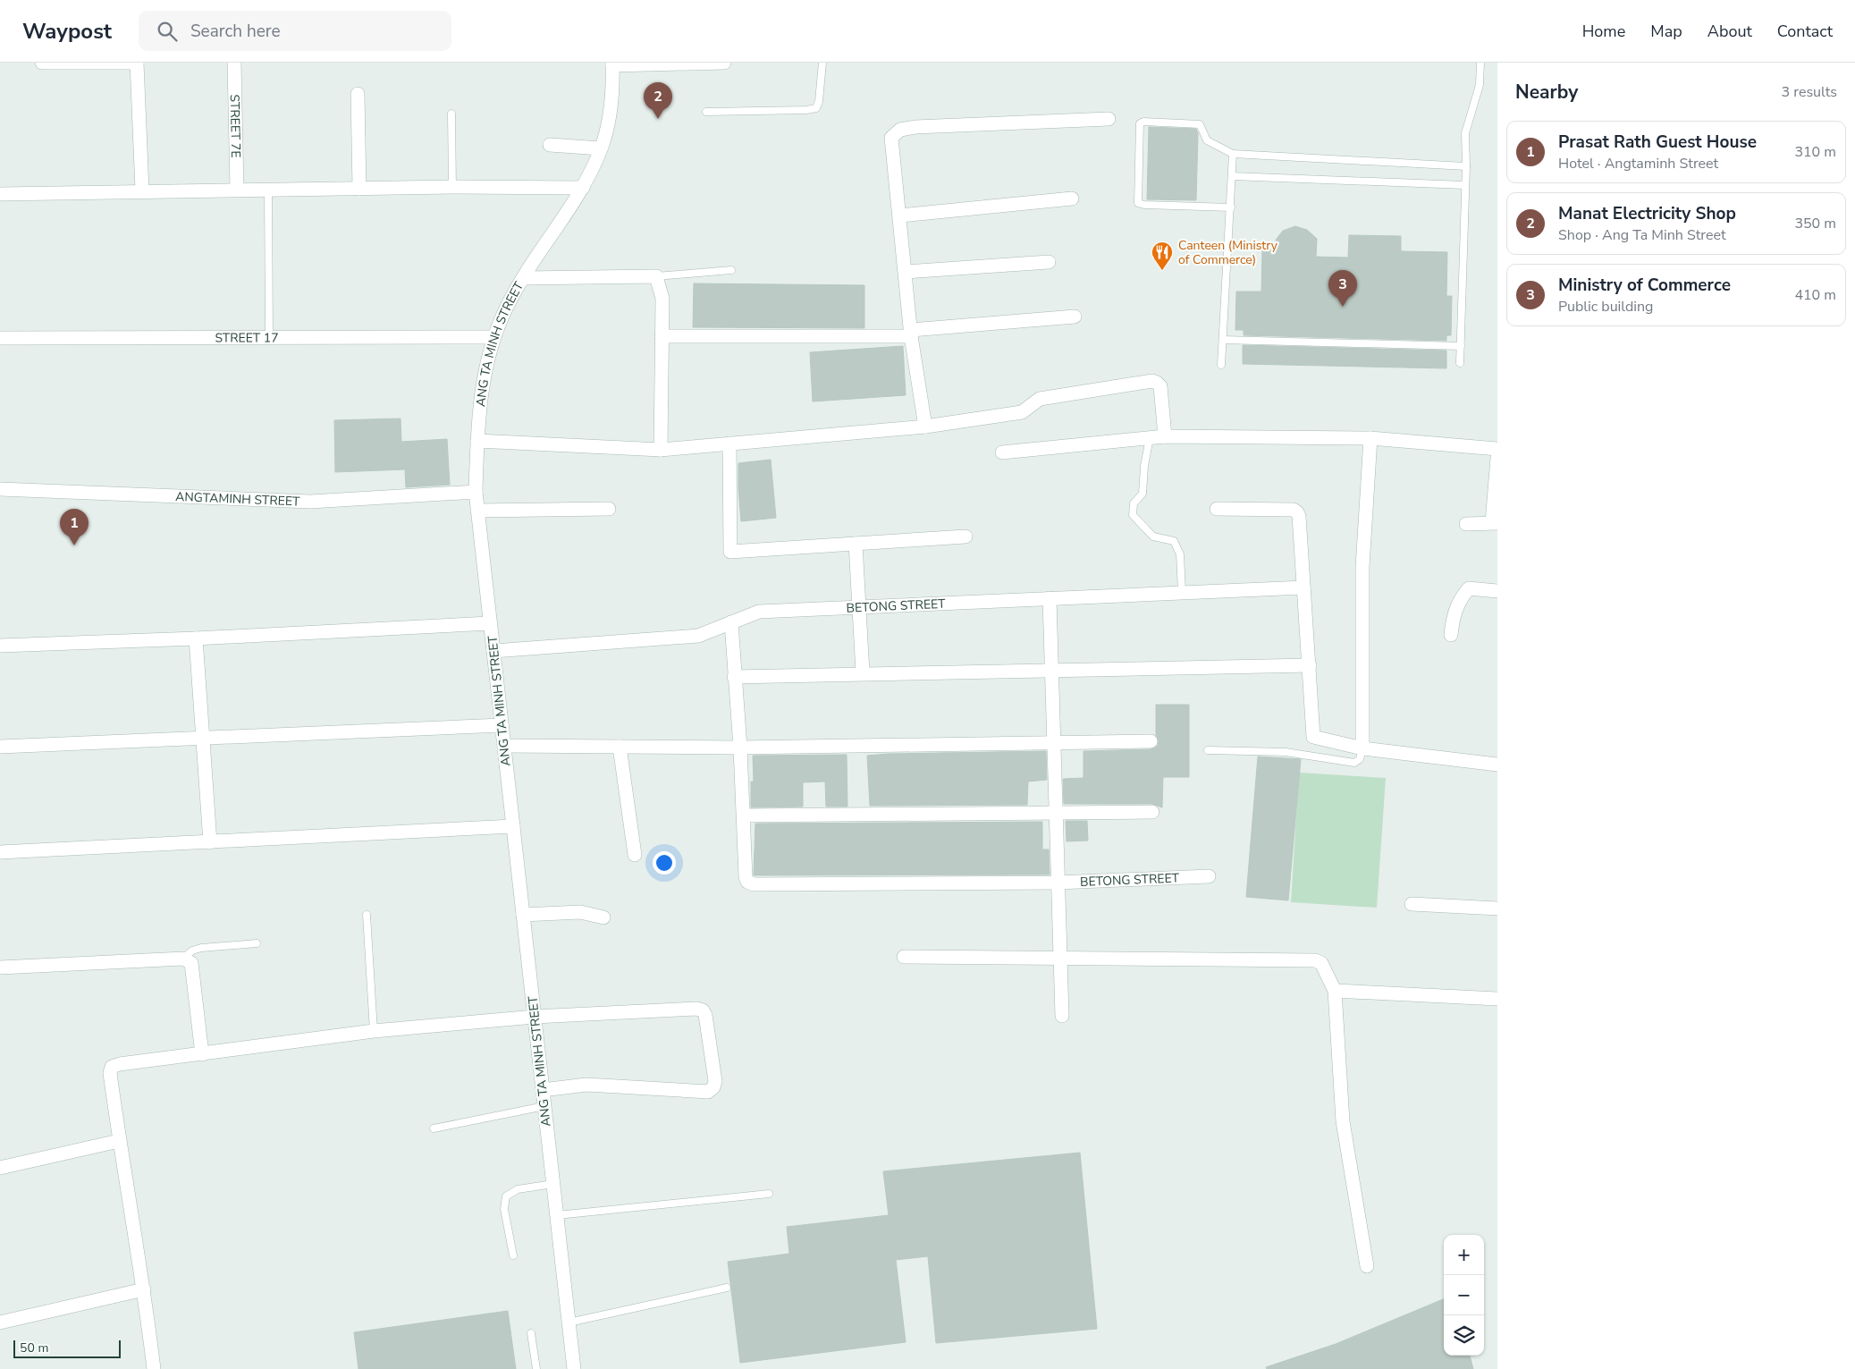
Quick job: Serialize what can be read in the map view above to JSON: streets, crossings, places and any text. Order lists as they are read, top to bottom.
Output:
{
  "streets": {
    "street": [
      "STREET 7E",
      "STREET 17",
      "ANG TA MINH STREET",
      "ANGTAMINH STREET",
      "BETONG STREET"
    ]
  },
  "crossings": [
    ["STREET 17", "ANG TA MINH STREET"],
    ["ANG TA MINH STREET", "ANGTAMINH STREET"],
    ["ANG TA MINH STREET", "BETONG STREET"]
  ],
  "places": {
    "restaurant": ["Canteen (Ministry of Commerce)"]
  },
  "scale_bar": "50 m",
  "page": {
    "header": "Waypost",
    "search": "Search here",
    "nav": [
      "Home",
      "Map",
      "About",
      "Contact"
    ],
    "heading": ["Nearby", "3 results"],
    "pins": ["2", "3", "1"],
    "list": [
      {
        "mark": "1",
        "name": "Prasat Rath Guest House",
        "note": "Hotel · Angtaminh Street",
        "value": "310 m"
      },
      {
        "mark": "2",
        "name": "Manat Electricity Shop",
        "note": "Shop · Ang Ta Minh Street",
        "value": "350 m"
      },
      {
        "mark": "3",
        "name": "Ministry of Commerce",
        "note": "Public building",
        "value": "410 m"
      }
    ],
    "map_buttons": ["+", "−"],
    "scale": "50 m"
  }
}
